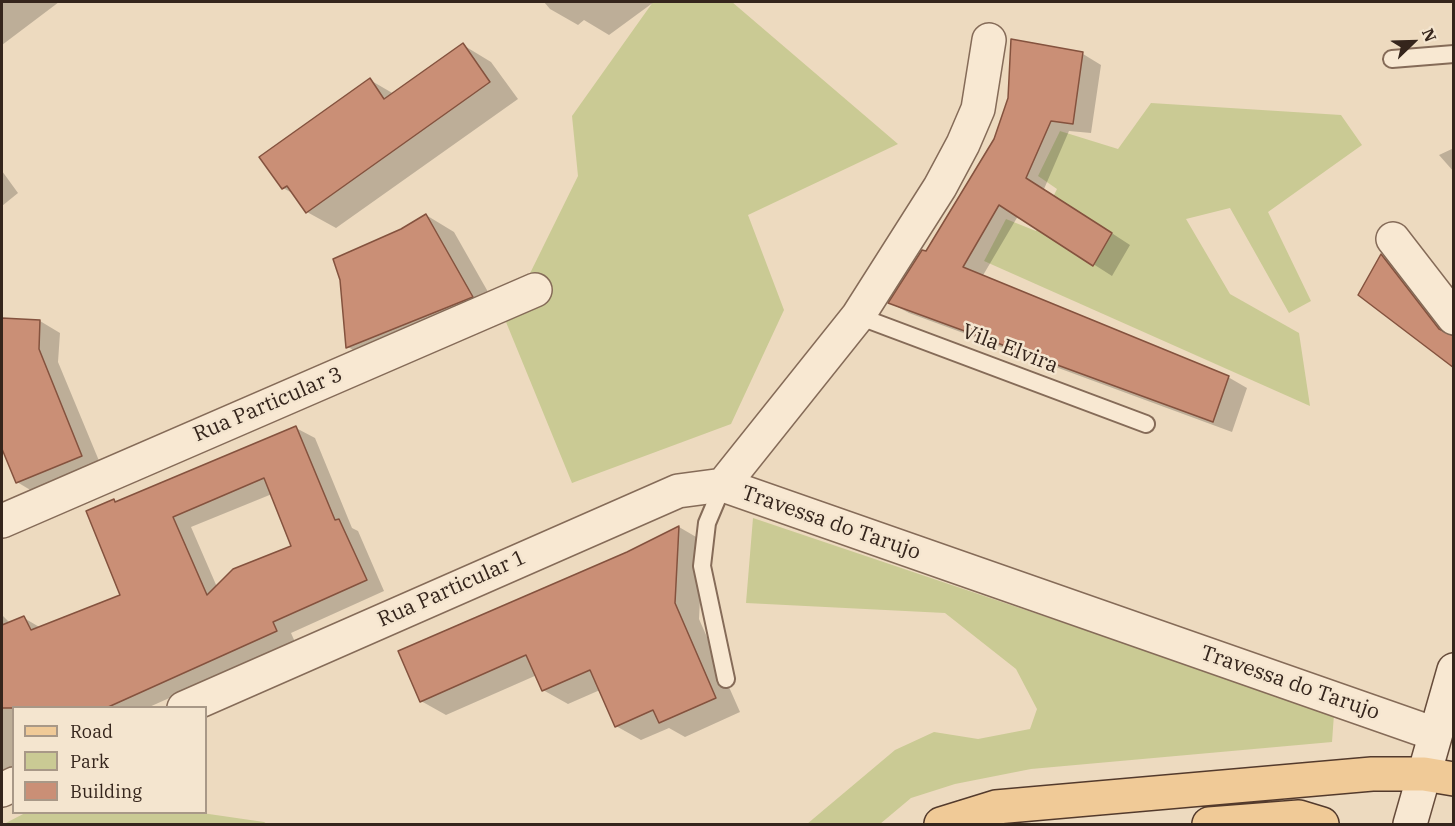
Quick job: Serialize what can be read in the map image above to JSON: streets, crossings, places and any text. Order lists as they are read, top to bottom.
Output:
{
  "streets": {
    "street": ["Rua Particular 3", "Travessa do Tarujo", "Rua Particular 1"],
    "lane": ["Vila Elvira"]
  },
  "crossings": [
    ["Vila Elvira", "Travessa do Tarujo"],
    ["Travessa do Tarujo", "Rua Particular 1"]
  ],
  "legend": ["Road", "Park", "Building"],
  "north": "top right"
}
